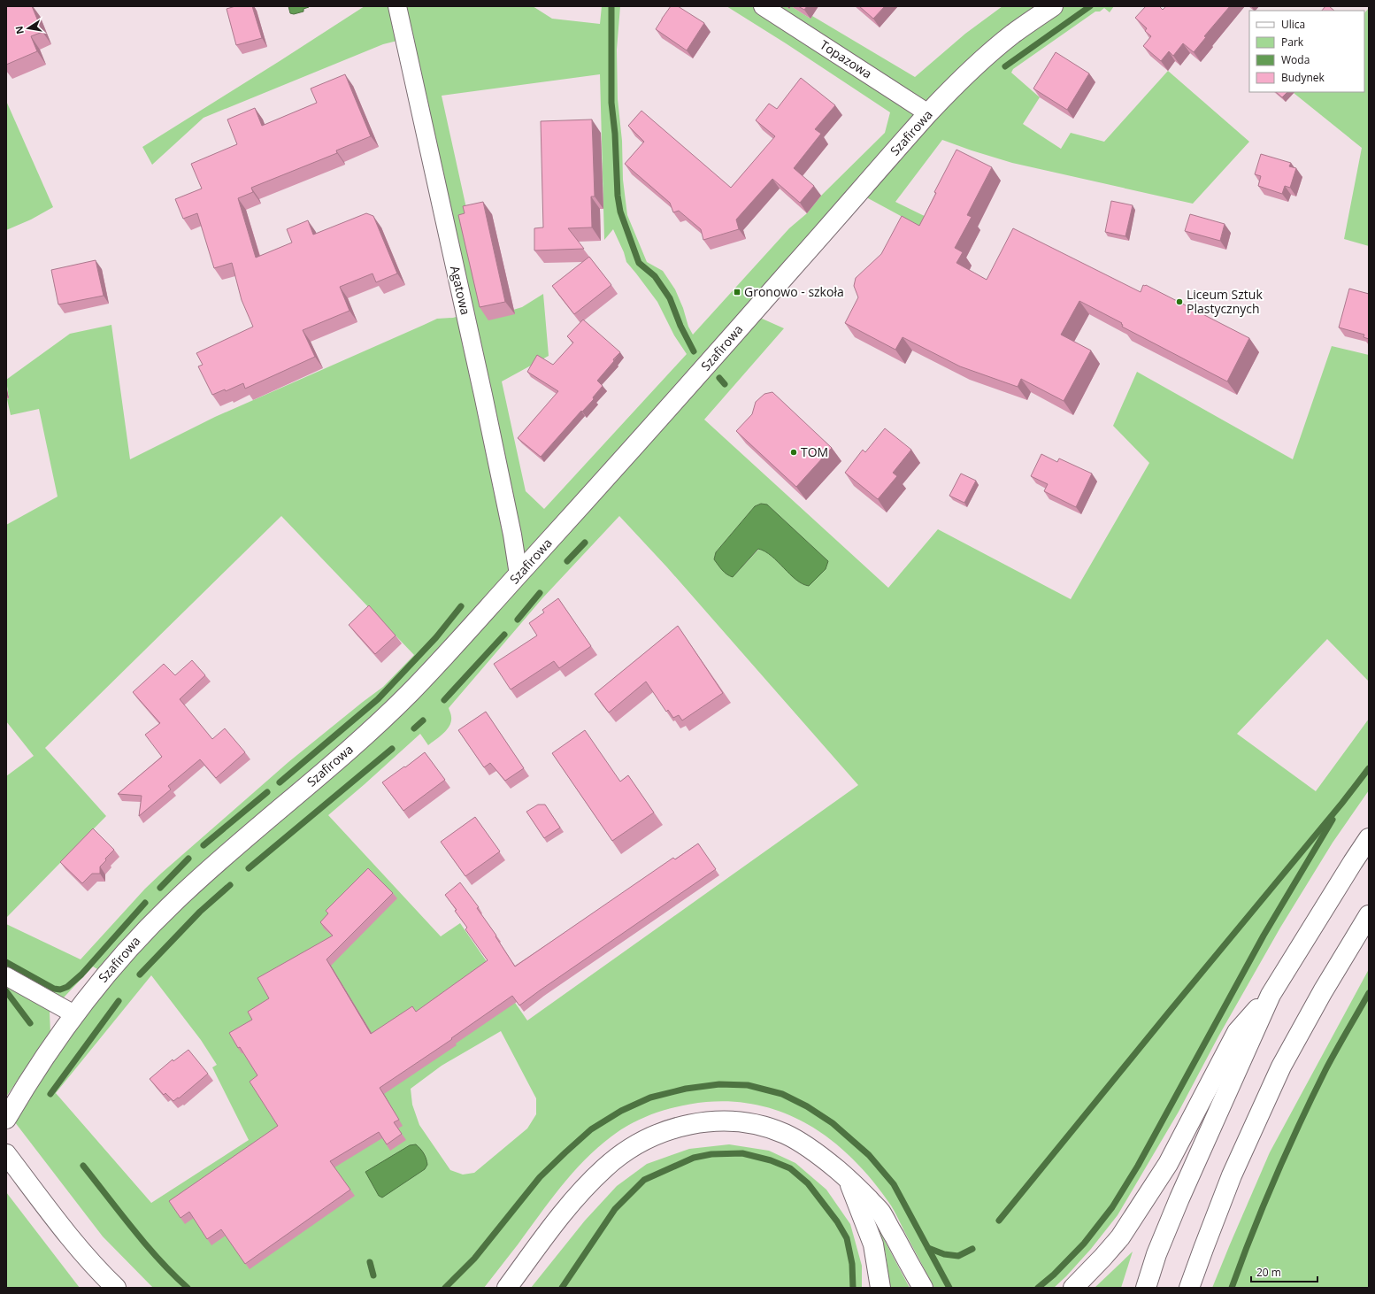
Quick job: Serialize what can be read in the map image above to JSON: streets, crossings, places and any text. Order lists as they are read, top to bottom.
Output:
{
  "streets": {
    "main road": ["Szafirowa"],
    "street": ["Topazowa", "Agatowa"]
  },
  "crossings": [
    ["Topazowa", "Szafirowa"],
    ["Szafirowa", "Agatowa"]
  ],
  "places": {
    "transit": ["Gronowo - szkoła"],
    "other": ["Liceum Sztuk Plastycznych", "TOM"]
  },
  "legend": [
    "Ulica",
    "Park",
    "Woda",
    "Budynek"
  ],
  "scale_bar": "20 m",
  "north": "left"
}
